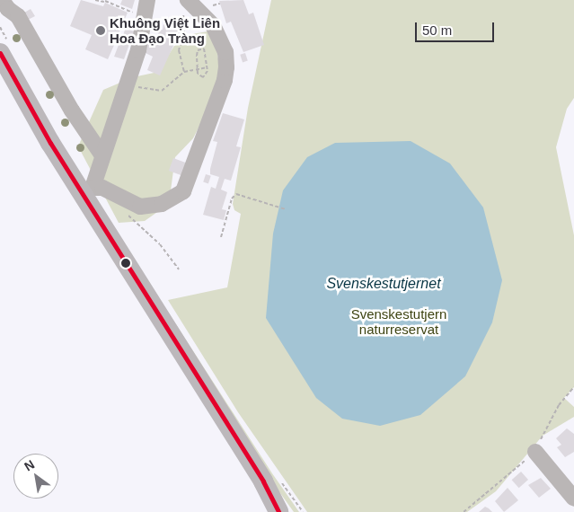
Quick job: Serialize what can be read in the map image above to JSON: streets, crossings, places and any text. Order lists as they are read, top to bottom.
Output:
{
  "water": ["Svenskestutjernet"],
  "parks": ["Svenskestutjern naturreservat"],
  "places": ["Khuông Việt Liên Hoa Đạo Tràng"],
  "scale_bar": "50 m",
  "north": "top left"
}
